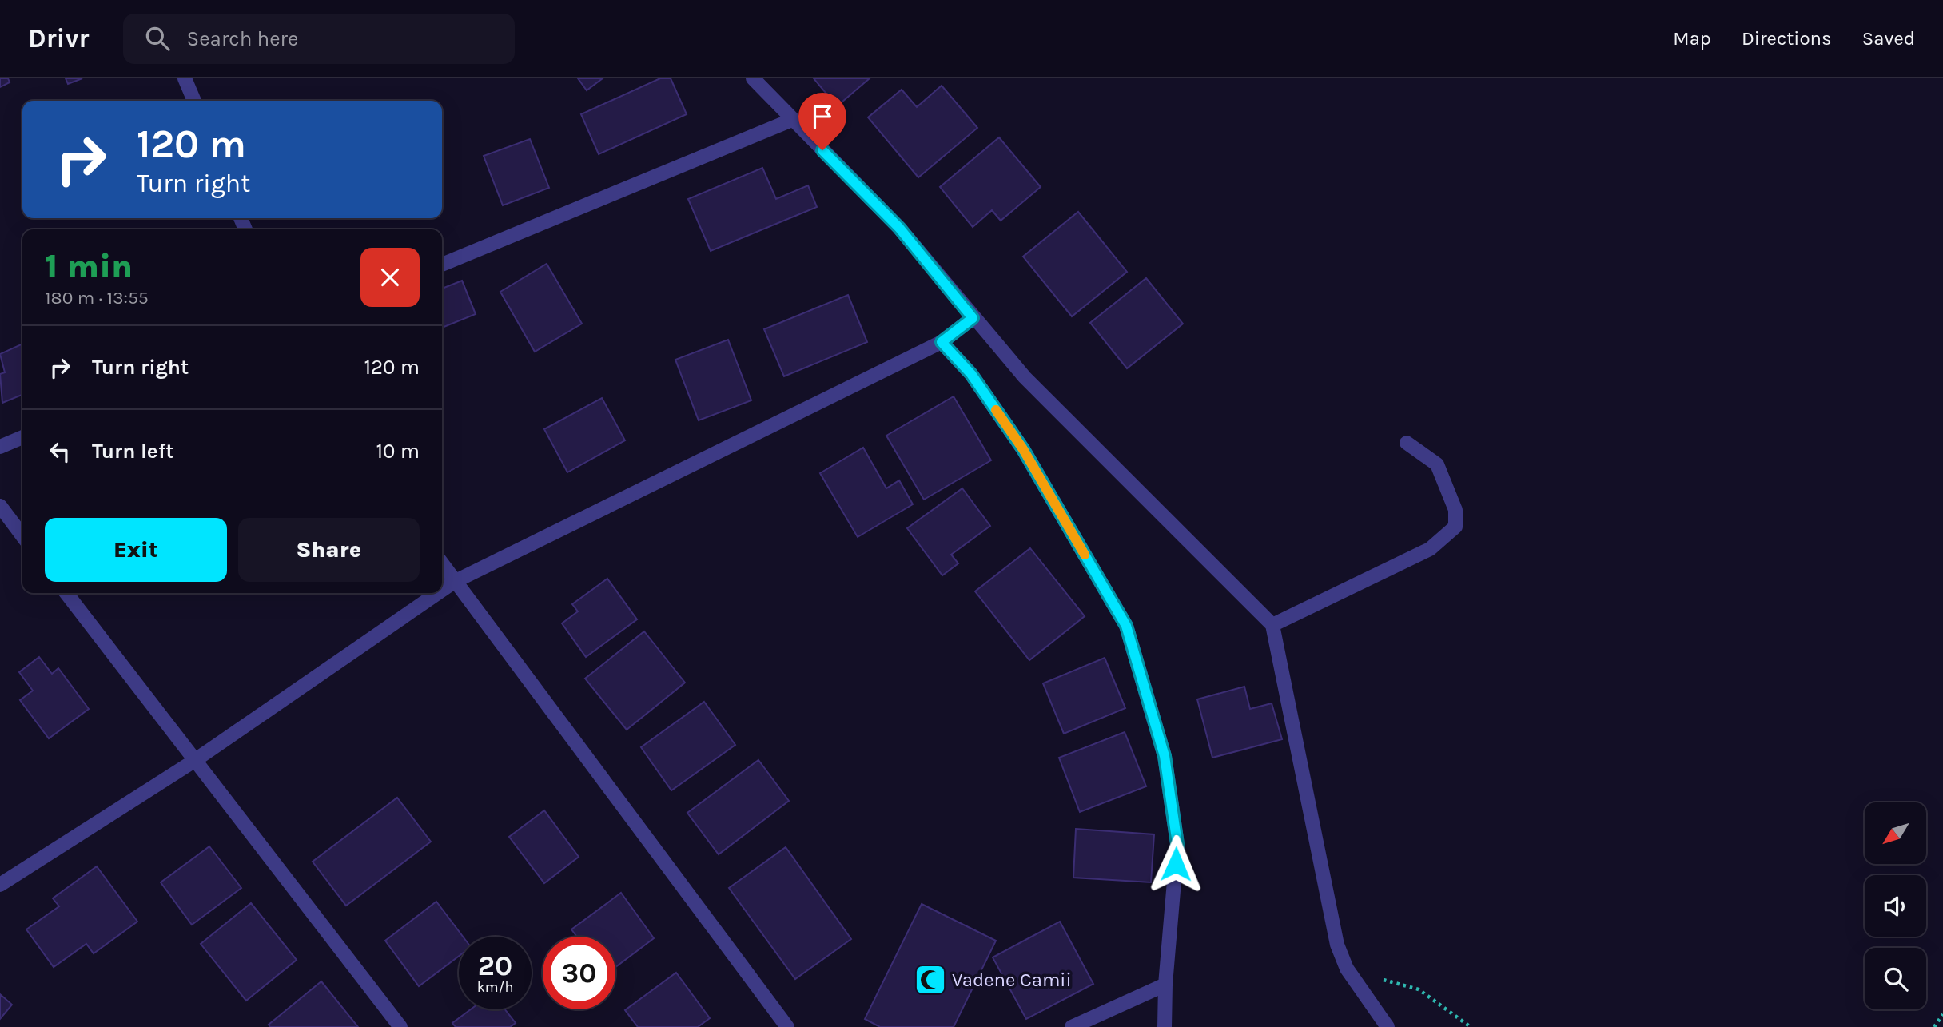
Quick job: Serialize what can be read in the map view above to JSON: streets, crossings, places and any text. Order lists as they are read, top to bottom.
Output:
{
  "places": {
    "mosque": ["Vadene Camii"]
  },
  "north": "bottom left",
  "page": {
    "header": "Drivr",
    "search": "Search here",
    "nav": ["Map", "Directions", "Saved"],
    "turn": ["120 m", "Turn right"],
    "heading": ["1 min", "180 m · 13:55"],
    "list": [
      {
        "name": "Turn right",
        "value": "120 m"
      },
      {
        "name": "Turn left",
        "value": "10 m"
      }
    ],
    "buttons": ["Exit", "Share"],
    "speed": "20 km/h",
    "limit": "30"
  }
}
